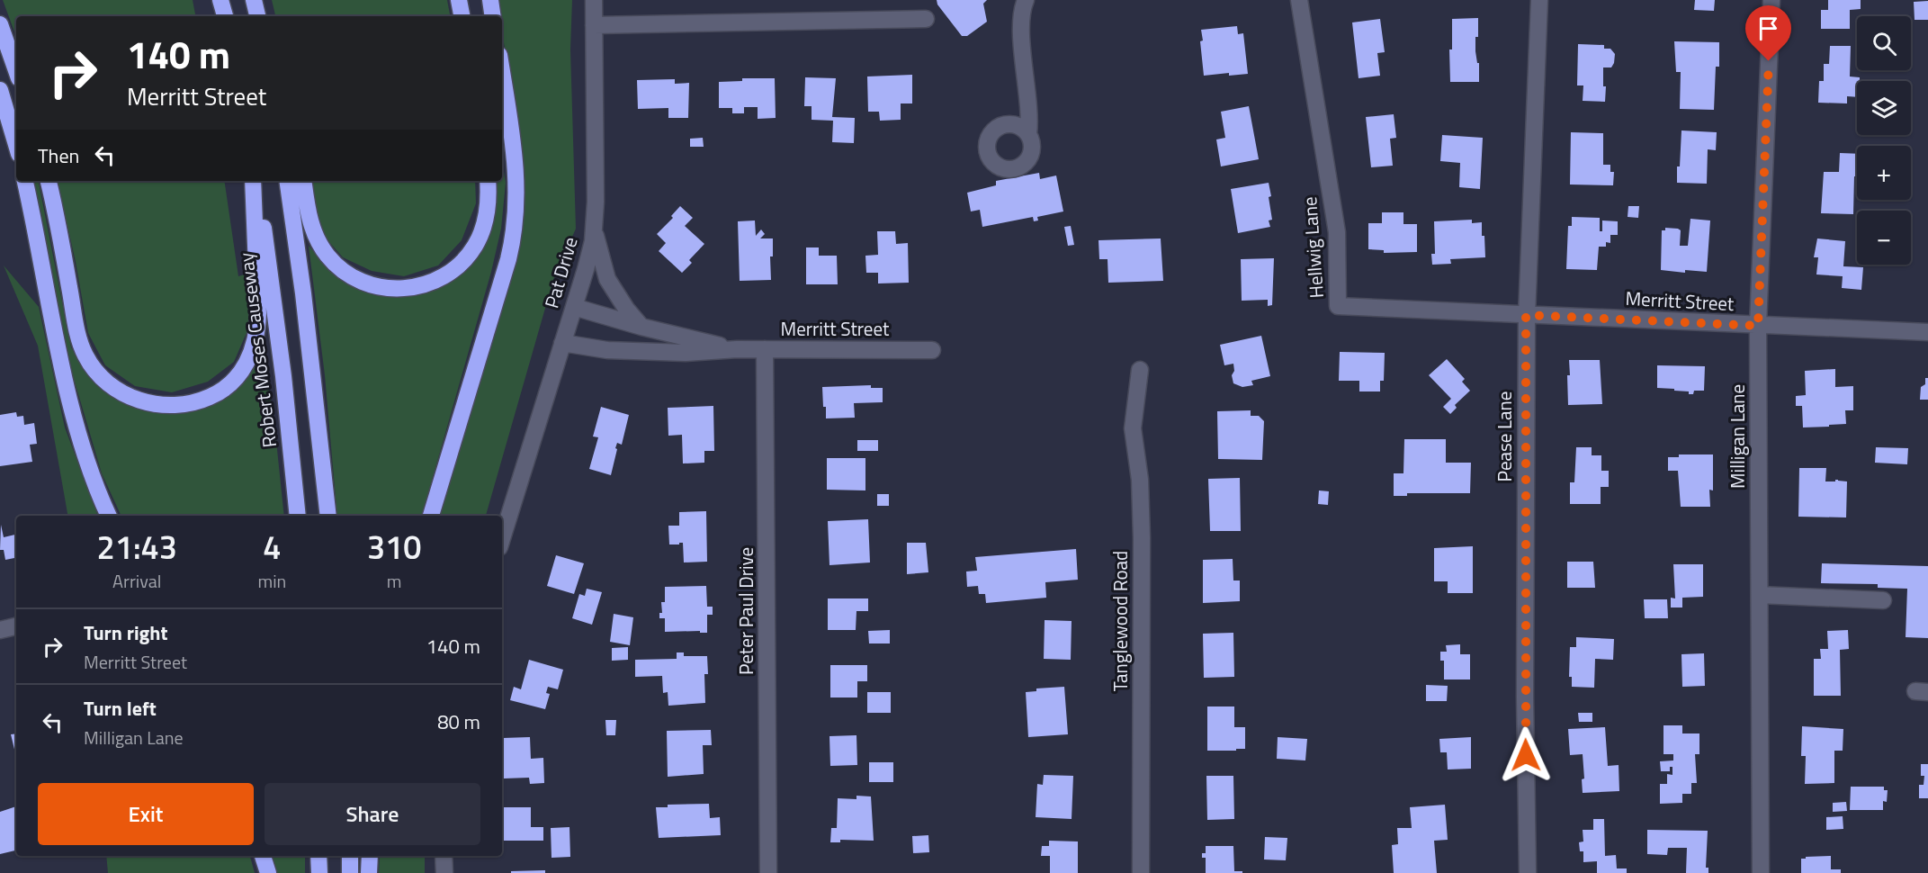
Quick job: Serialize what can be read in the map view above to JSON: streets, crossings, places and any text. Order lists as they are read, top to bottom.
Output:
{
  "streets": {
    "highway": ["Robert Moses Causeway"],
    "street": [
      "Hellwig Lane",
      "Pat Drive",
      "Merritt Street",
      "Pease Lane",
      "Milligan Lane",
      "Peter Paul Drive",
      "Tanglewood Road"
    ]
  },
  "crossings": [
    ["Hellwig Lane", "Merritt Street"],
    ["Hellwig Lane", "Pease Lane"],
    ["Pat Drive", "Merritt Street"],
    ["Merritt Street", "Pease Lane"],
    ["Merritt Street", "Milligan Lane"],
    ["Merritt Street", "Peter Paul Drive"]
  ],
  "page": {
    "map_buttons": ["+", "−"],
    "turn": ["140 m", "Merritt Street"],
    "then": "Then",
    "eta": [
      "21:43",
      "Arrival",
      "4",
      "min",
      "310",
      "m"
    ],
    "list": [
      {
        "name": "Turn right",
        "note": "Merritt Street",
        "value": "140 m"
      },
      {
        "name": "Turn left",
        "note": "Milligan Lane",
        "value": "80 m"
      }
    ],
    "buttons": ["Exit", "Share"]
  }
}
